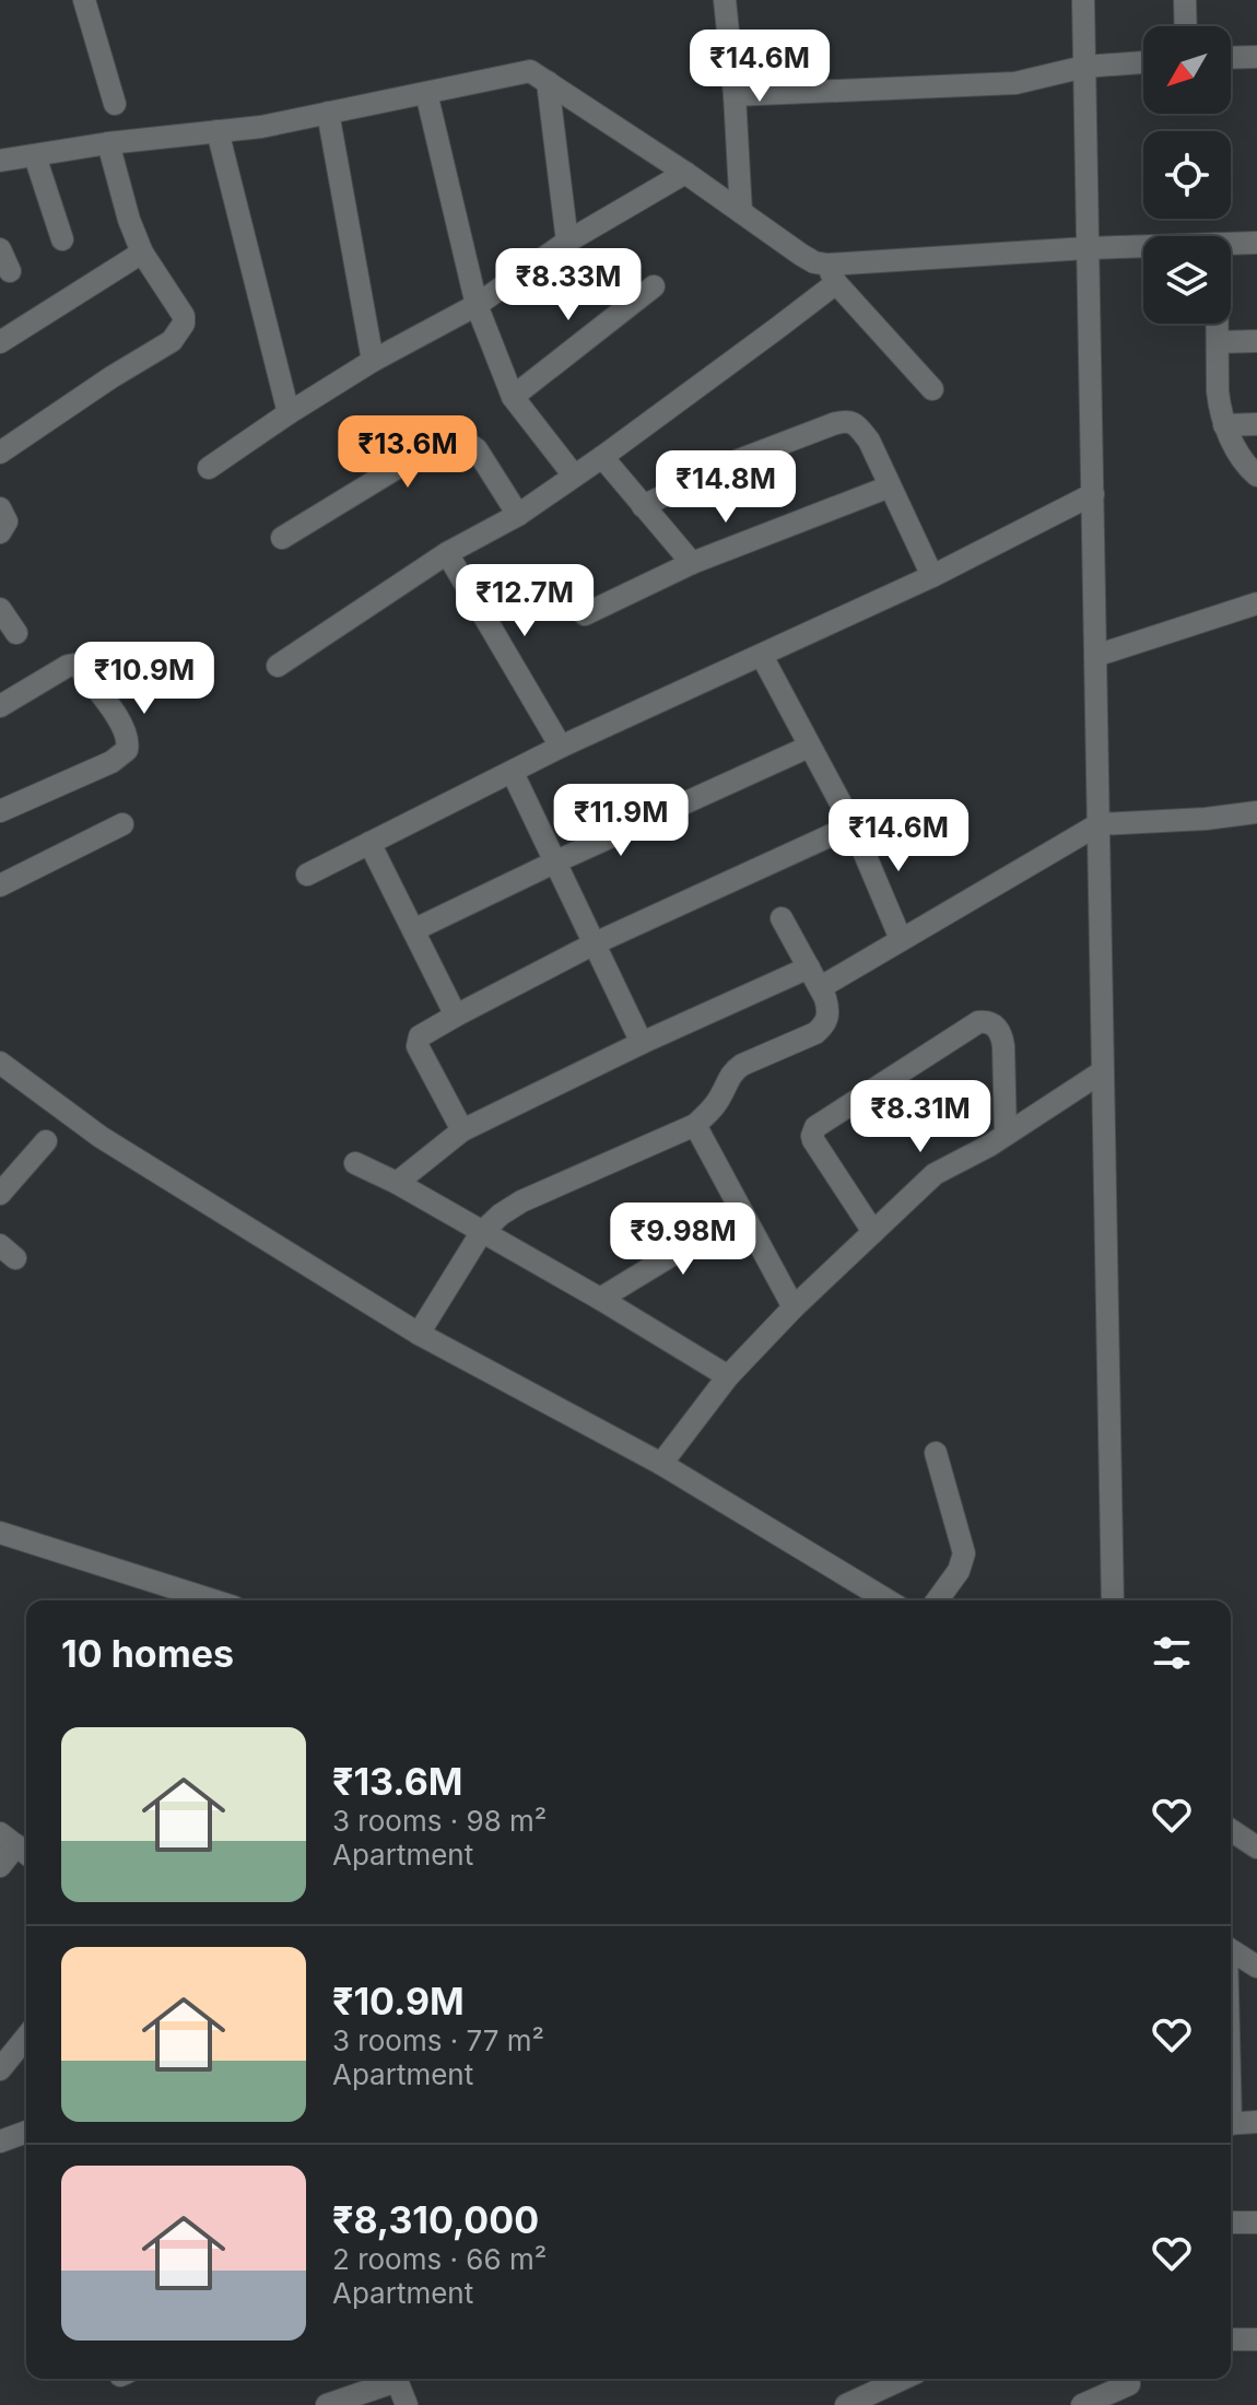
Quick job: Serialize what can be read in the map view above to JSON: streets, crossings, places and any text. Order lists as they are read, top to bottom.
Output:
{
  "north": "bottom left",
  "page": {
    "price": [
      "₹14.6M",
      "₹8.33M",
      "₹13.6M",
      "₹14.8M",
      "₹12.7M",
      "₹10.9M",
      "₹11.9M",
      "₹14.6M",
      "₹8.31M",
      "₹9.98M"
    ],
    "heading": "10 homes",
    "list": [
      {
        "name": "₹13.6M",
        "note": "3 rooms · 98 m² · Apartment"
      },
      {
        "name": "₹10.9M",
        "note": "3 rooms · 77 m² · Apartment"
      },
      {
        "name": "₹8,310,000",
        "note": "2 rooms · 66 m² · Apartment"
      }
    ]
  }
}
